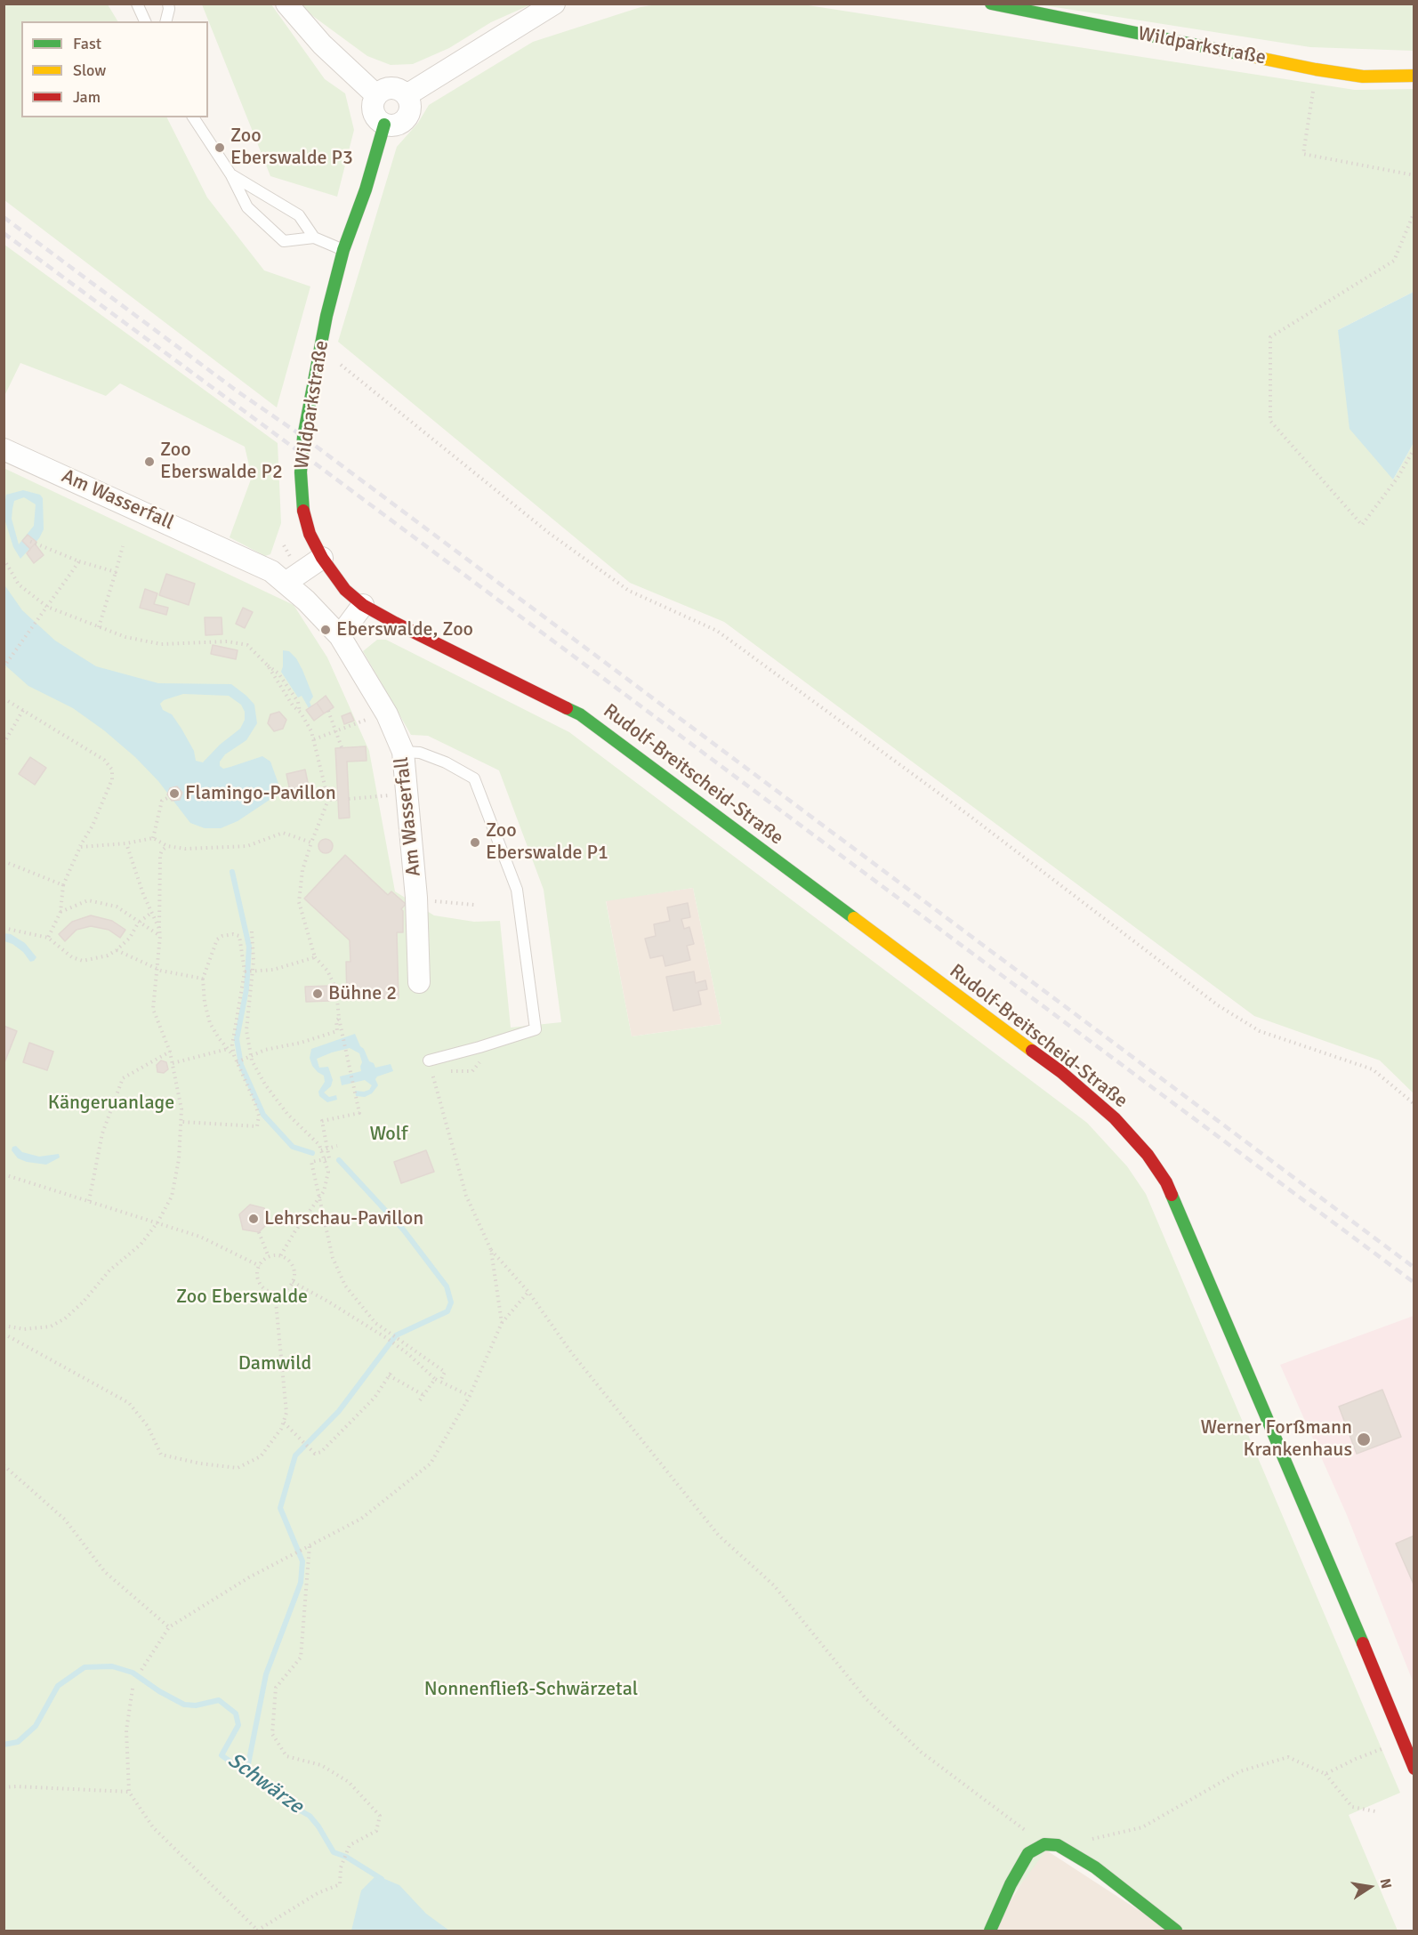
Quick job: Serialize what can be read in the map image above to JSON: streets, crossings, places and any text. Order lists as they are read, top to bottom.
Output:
{
  "streets": {
    "street": ["Wildparkstraße", "Am Wasserfall", "Rudolf-Breitscheid-Straße"]
  },
  "crossings": [
    ["Wildparkstraße", "Rudolf-Breitscheid-Straße"]
  ],
  "water": ["Schwärze"],
  "parks": [
    "Kängeruanlage",
    "Wolf",
    "Zoo Eberswalde",
    "Damwild",
    "Nonnenfließ-Schwärzetal"
  ],
  "places": [
    "Zoo Eberswalde P3",
    "Zoo Eberswalde P2",
    "Eberswalde, Zoo",
    "Flamingo-Pavillon",
    "Zoo Eberswalde P1",
    "Bühne 2",
    "Lehrschau-Pavillon",
    "Werner Forßmann Krankenhaus"
  ],
  "legend": ["Fast", "Slow", "Jam"],
  "north": "right"
}
